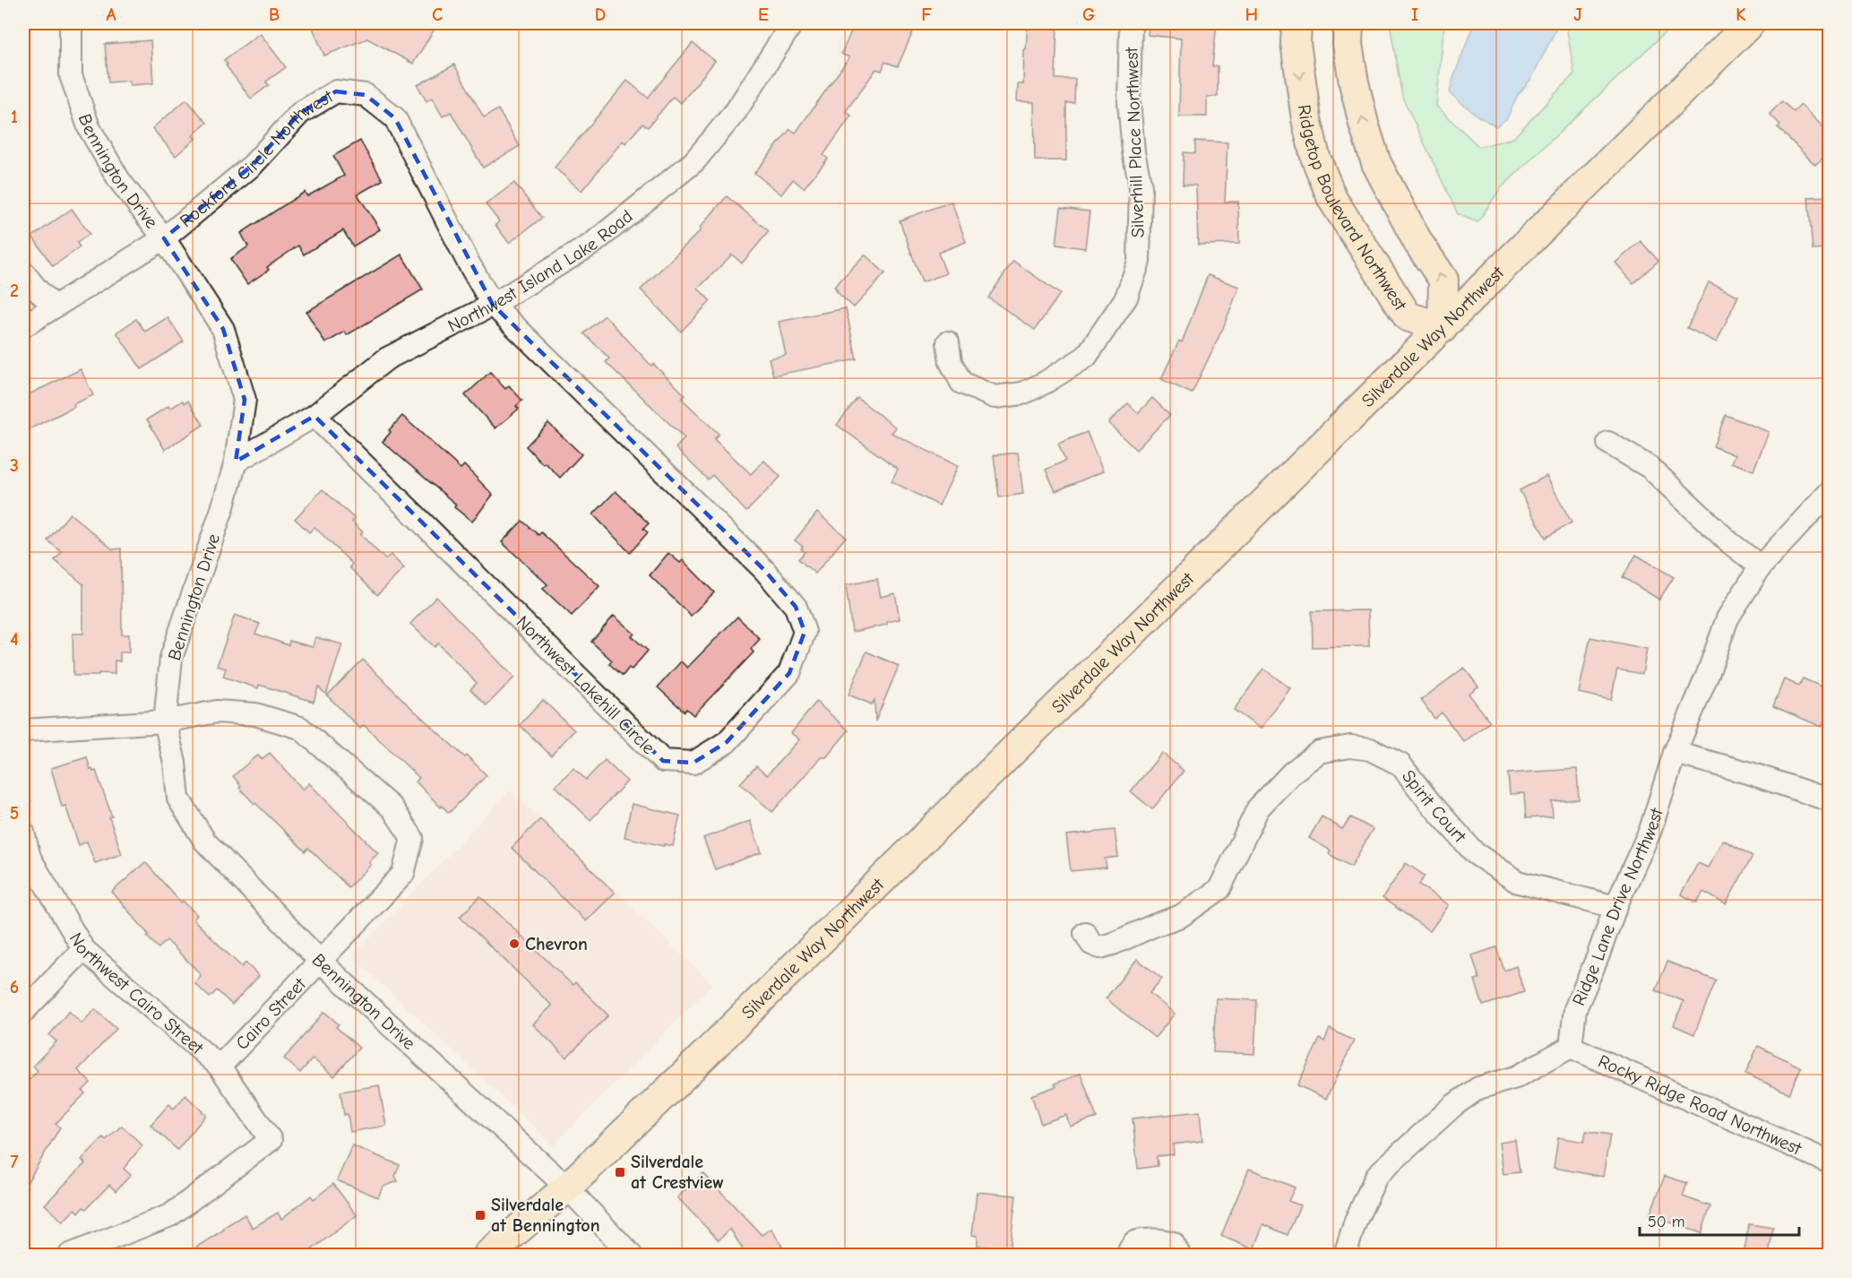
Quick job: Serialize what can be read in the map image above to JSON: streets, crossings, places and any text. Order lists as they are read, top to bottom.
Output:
{
  "streets": {
    "main road": ["Ridgetop Boulevard Northwest", "Silverdale Way Northwest"],
    "street": [
      "Silverhill Place Northwest",
      "Rockford Circle Northwest",
      "Bennington Drive",
      "Northwest Island Lake Road",
      "Northwest Lakehill Circle",
      "Spirit Court",
      "Ridge Lane Drive Northwest",
      "Northwest Cairo Street",
      "Cairo Street",
      "Rocky Ridge Road Northwest"
    ]
  },
  "crossings": [
    ["Rockford Circle Northwest", "Bennington Drive"],
    ["Rockford Circle Northwest", "Northwest Island Lake Road"],
    ["Rockford Circle Northwest", "Northwest Lakehill Circle"],
    ["Bennington Drive", "Northwest Island Lake Road"],
    ["Bennington Drive", "Silverdale Way Northwest"],
    ["Bennington Drive", "Cairo Street"],
    ["Ridgetop Boulevard Northwest", "Silverdale Way Northwest"],
    ["Northwest Island Lake Road", "Northwest Lakehill Circle"],
    ["Spirit Court", "Ridge Lane Drive Northwest"],
    ["Ridge Lane Drive Northwest", "Rocky Ridge Road Northwest"],
    ["Northwest Cairo Street", "Cairo Street"]
  ],
  "places": {
    "other": ["Chevron"],
    "transit": ["Silverdale at Crestview", "Silverdale at Bennington"]
  },
  "scale_bar": "50 m",
  "grid": {
    "columns": [
      "A",
      "B",
      "C",
      "D",
      "E",
      "F",
      "G",
      "H",
      "I",
      "J",
      "K"
    ],
    "rows": [
      "1",
      "2",
      "3",
      "4",
      "5",
      "6",
      "7"
    ]
  }
}
